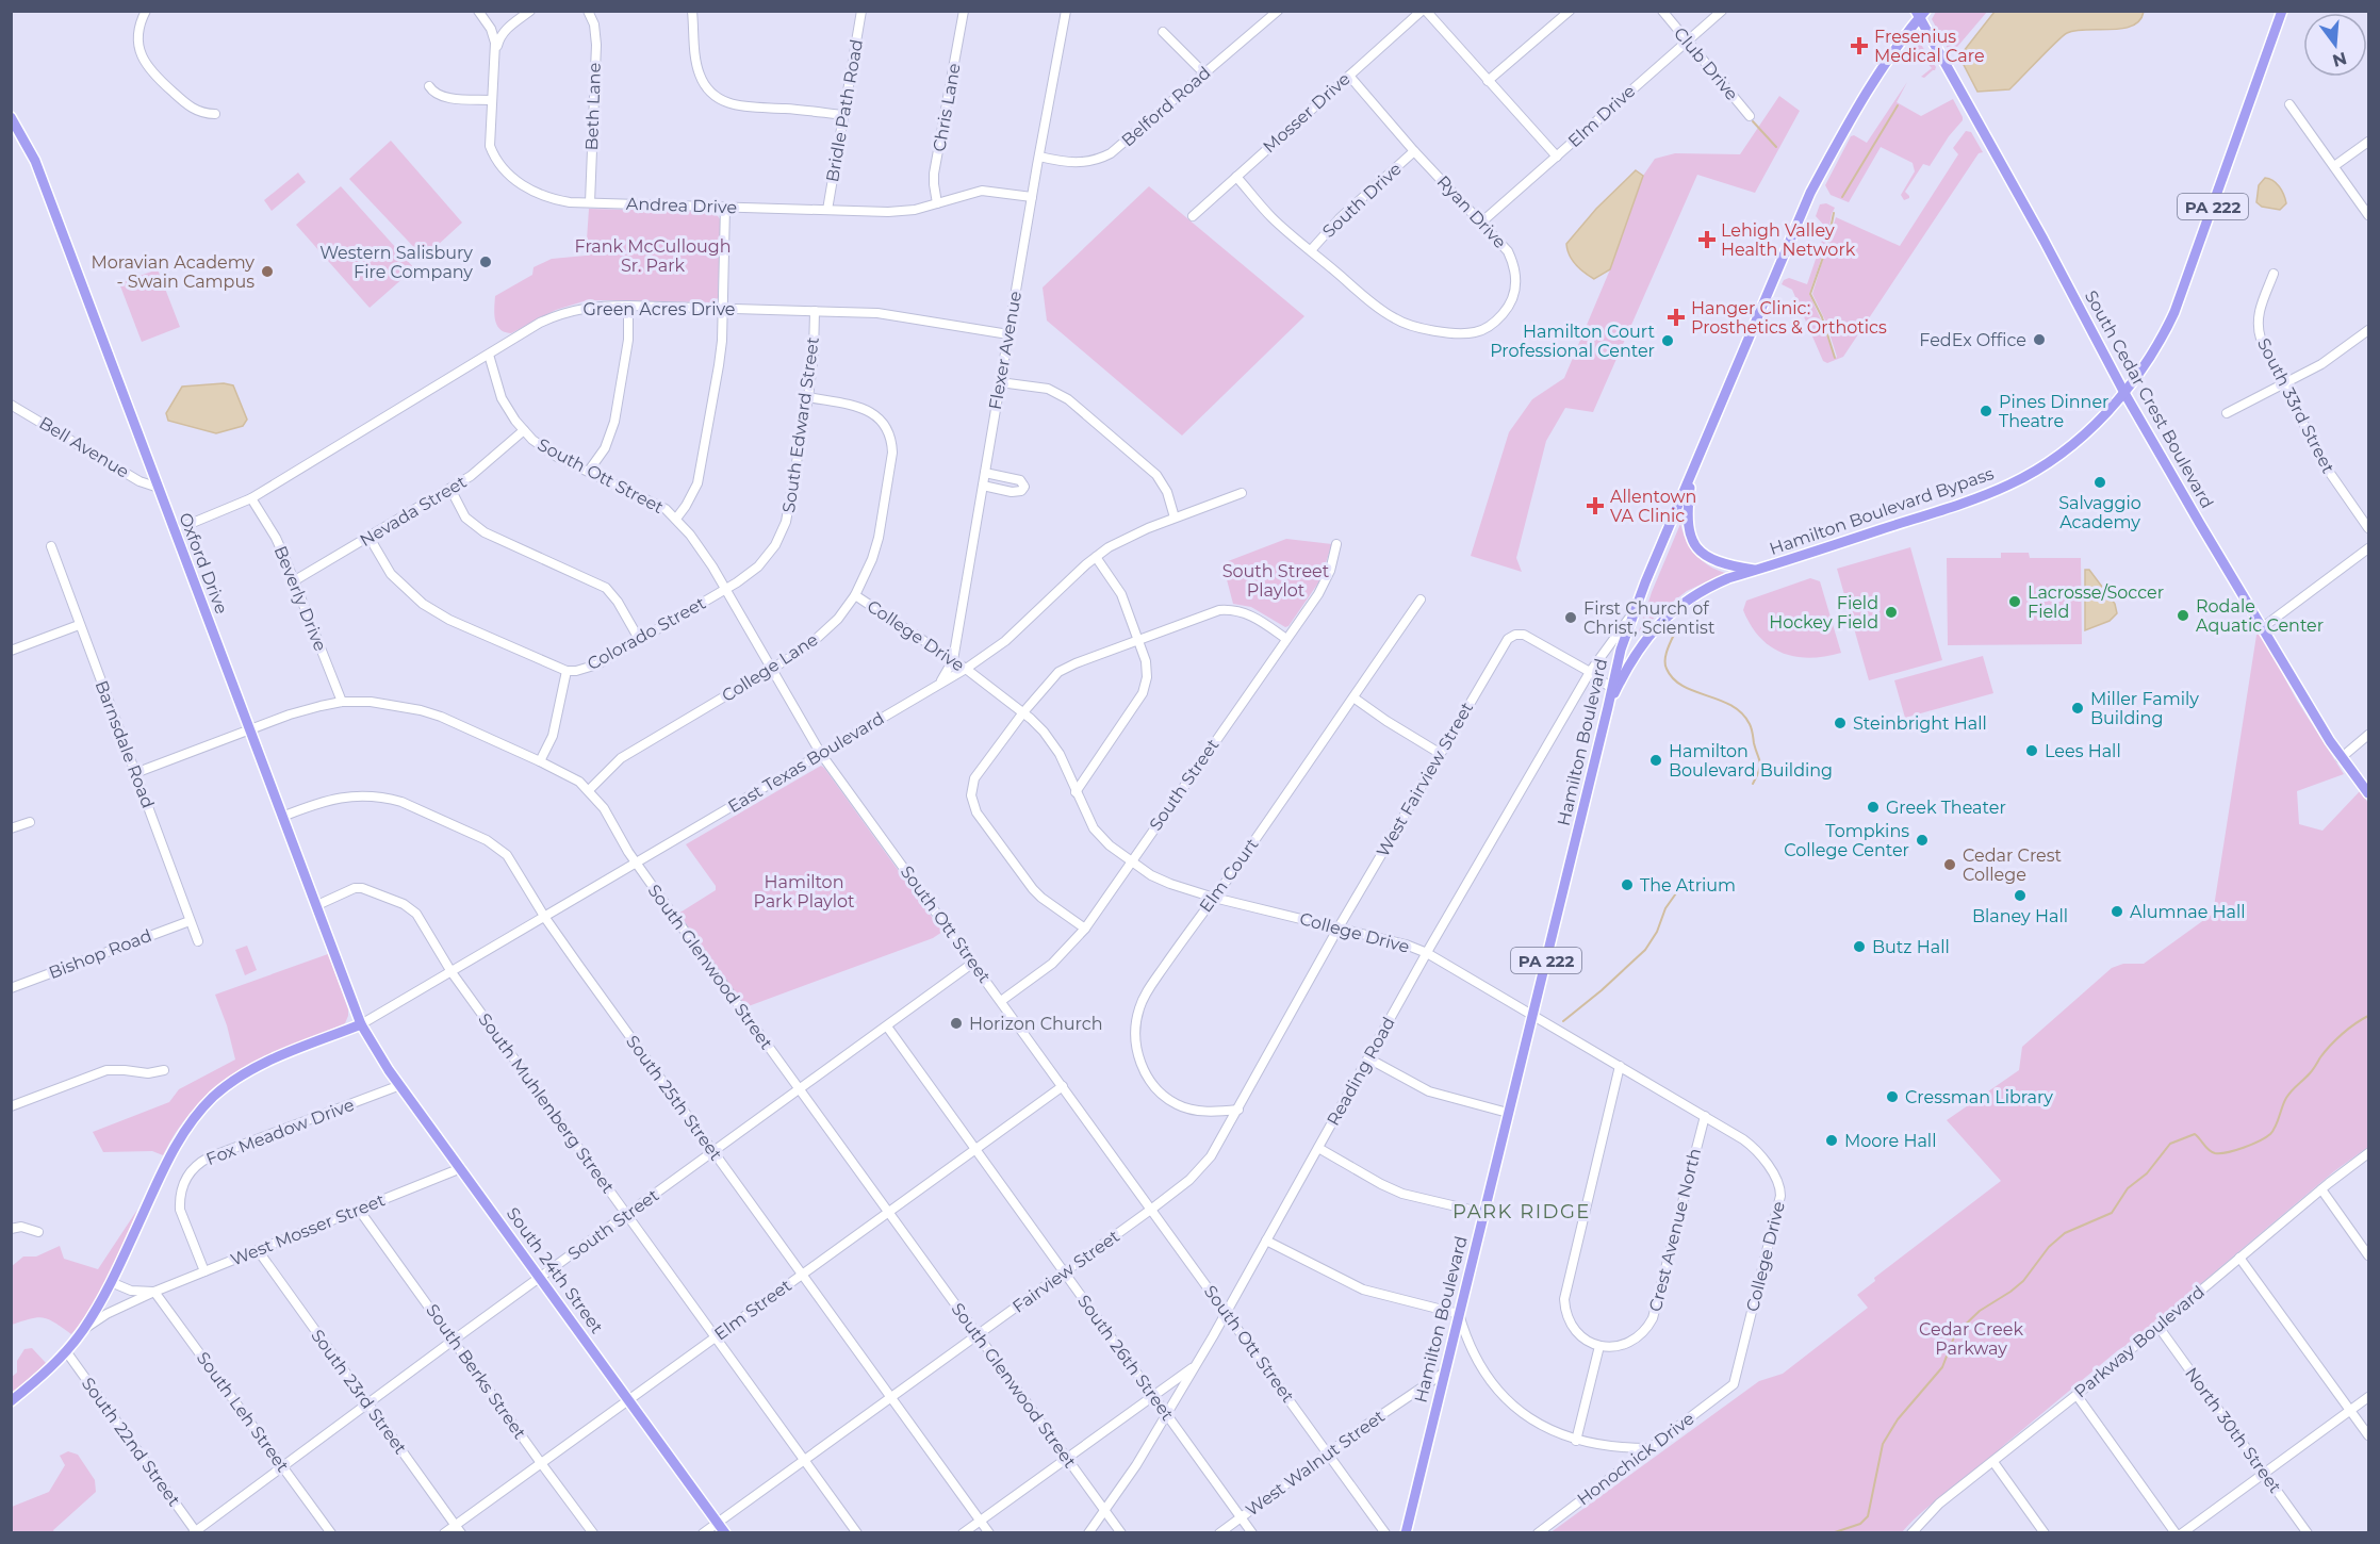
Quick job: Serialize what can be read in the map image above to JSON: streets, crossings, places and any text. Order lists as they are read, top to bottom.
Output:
{
  "streets": {
    "main road": [
      "PA 222",
      "South Cedar Crest Boulevard",
      "Hamilton Boulevard Bypass",
      "Oxford Drive",
      "Hamilton Boulevard",
      "South 24th Street"
    ],
    "street": [
      "Club Drive",
      "Beth Lane",
      "Belford Road",
      "Chris Lane",
      "Bridle Path Road",
      "Mosser Drive",
      "Elm Drive",
      "South Drive",
      "Andrea Drive",
      "Ryan Drive",
      "Green Acres Drive",
      "Flexer Avenue",
      "South 33rd Street",
      "South Edward Street",
      "Bell Avenue",
      "South Ott Street",
      "Nevada Street",
      "Beverly Drive",
      "Colorado Street",
      "College Drive",
      "College Lane",
      "Barnsdale Road",
      "East Texas Boulevard",
      "West Fairview Street",
      "South Street",
      "Elm Court",
      "Bishop Road",
      "South Glenwood Street",
      "Reading Road",
      "South 25th Street",
      "South Muhlenberg Street",
      "Fox Meadow Drive",
      "West Mosser Street",
      "Crest Avenue North",
      "Fairview Street",
      "Elm Street",
      "Parkway Boulevard",
      "South 26th Street",
      "South Berks Street",
      "South 23rd Street",
      "South Leh Street",
      "North 30th Street",
      "South 22nd Street",
      "Honochick Drive",
      "West Walnut Street"
    ]
  },
  "crossings": [
    ["Club Drive", "Elm Drive"],
    ["Beth Lane", "Andrea Drive"],
    ["Belford Road", "Flexer Avenue"],
    ["Chris Lane", "Andrea Drive"],
    ["Bridle Path Road", "Andrea Drive"],
    ["Mosser Drive", "Ryan Drive"],
    ["Elm Drive", "Ryan Drive"],
    ["South Drive", "Ryan Drive"],
    ["Andrea Drive", "Flexer Avenue"],
    ["Green Acres Drive", "Flexer Avenue"],
    ["Green Acres Drive", "South Edward Street"],
    ["Green Acres Drive", "South Ott Street"],
    ["Green Acres Drive", "Oxford Drive"],
    ["Green Acres Drive", "Beverly Drive"],
    ["Flexer Avenue", "College Drive"],
    ["Flexer Avenue", "East Texas Boulevard"],
    ["South Cedar Crest Boulevard", "Hamilton Boulevard Bypass"],
    ["South Cedar Crest Boulevard", "Hamilton Boulevard"],
    ["South Edward Street", "South Ott Street"],
    ["South Edward Street", "Colorado Street"],
    ["South Edward Street", "College Lane"],
    ["Bell Avenue", "Oxford Drive"],
    ["South Ott Street", "Nevada Street"],
    ["South Ott Street", "Colorado Street"],
    ["South Ott Street", "College Lane"],
    ["South Ott Street", "East Texas Boulevard"],
    ["South Ott Street", "South Street"],
    ["South Ott Street", "Reading Road"],
    ["South Ott Street", "Fairview Street"],
    ["South Ott Street", "Elm Street"],
    ["South Ott Street", "West Walnut Street"],
    ["Nevada Street", "Beverly Drive"],
    ["Hamilton Boulevard Bypass", "Hamilton Boulevard"],
    ["Oxford Drive", "East Texas Boulevard"],
    ["Oxford Drive", "South Glenwood Street"],
    ["Oxford Drive", "South 25th Street"],
    ["Oxford Drive", "South Muhlenberg Street"],
    ["Oxford Drive", "South 24th Street"],
    ["Beverly Drive", "South Glenwood Street"],
    ["College Drive", "College Lane"],
    ["College Drive", "Hamilton Boulevard"],
    ["College Drive", "East Texas Boulevard"],
    ["College Drive", "West Fairview Street"],
    ["College Drive", "South Street"],
    ["College Drive", "Elm Court"],
    ["College Drive", "Reading Road"],
    ["College Drive", "Crest Avenue North"],
    ["College Drive", "Fairview Street"],
    ["College Drive", "Honochick Drive"],
    ["College Lane", "South Glenwood Street"],
    ["Hamilton Boulevard", "Reading Road"],
    ["Hamilton Boulevard", "West Walnut Street"],
    ["Barnsdale Road", "Bishop Road"],
    ["Barnsdale Road", "South Glenwood Street"],
    ["East Texas Boulevard", "South Glenwood Street"],
    ["East Texas Boulevard", "South 25th Street"],
    ["East Texas Boulevard", "South Muhlenberg Street"],
    ["East Texas Boulevard", "South 24th Street"],
    ["West Fairview Street", "Reading Road"],
    ["West Fairview Street", "Fairview Street"],
    ["South Street", "South Glenwood Street"],
    ["South Street", "South 25th Street"],
    ["South Street", "South Muhlenberg Street"],
    ["South Street", "South 24th Street"],
    ["South Street", "South 26th Street"],
    ["South Street", "South Berks Street"],
    ["South Street", "South 23rd Street"],
    ["South Street", "South Leh Street"],
    ["South Street", "South 22nd Street"],
    ["Elm Court", "Fairview Street"],
    ["South Glenwood Street", "Reading Road"],
    ["South Glenwood Street", "Fairview Street"],
    ["South Glenwood Street", "Elm Street"],
    ["Reading Road", "South 26th Street"],
    ["South 25th Street", "Fairview Street"],
    ["South 25th Street", "Elm Street"],
    ["South Muhlenberg Street", "Fairview Street"],
    ["South Muhlenberg Street", "Elm Street"],
    ["Fox Meadow Drive", "West Mosser Street"],
    ["Fox Meadow Drive", "South 24th Street"],
    ["West Mosser Street", "South 24th Street"],
    ["West Mosser Street", "South Berks Street"],
    ["West Mosser Street", "South 23rd Street"],
    ["West Mosser Street", "South Leh Street"],
    ["South 24th Street", "Fairview Street"],
    ["South 24th Street", "Elm Street"],
    ["Fairview Street", "South 26th Street"],
    ["Elm Street", "South 26th Street"],
    ["Elm Street", "South Berks Street"],
    ["Elm Street", "South 23rd Street"],
    ["Parkway Boulevard", "North 30th Street"],
    ["South 26th Street", "West Walnut Street"]
  ],
  "districts": ["PARK RIDGE"],
  "parks": [
    "Frank McCullough Sr. Park",
    "South Street Playlot",
    "Hamilton Park Playlot",
    "Cedar Creek Parkway"
  ],
  "places": {
    "health": [
      "Fresenius Medical Care",
      "Lehigh Valley Health Network",
      "Hanger Clinic: Prosthetics & Orthotics",
      "Allentown VA Clinic"
    ],
    "other": [
      "Western Salisbury Fire Company",
      "Moravian Academy - Swain Campus",
      "FedEx Office",
      "Hamilton Court Professional Center",
      "Pines Dinner Theatre",
      "Salvaggio Academy",
      "Lacrosse/Soccer Field",
      "Field Hockey Field",
      "Rodale Aquatic Center",
      "First Church of Christ, Scientist",
      "Miller Family Building",
      "Steinbright Hall",
      "Lees Hall",
      "Hamilton Boulevard Building",
      "Greek Theater",
      "Tompkins College Center",
      "Cedar Crest College",
      "The Atrium",
      "Blaney Hall",
      "Alumnae Hall",
      "Butz Hall",
      "Horizon Church",
      "Cressman Library",
      "Moore Hall"
    ]
  },
  "north": "bottom"
}
